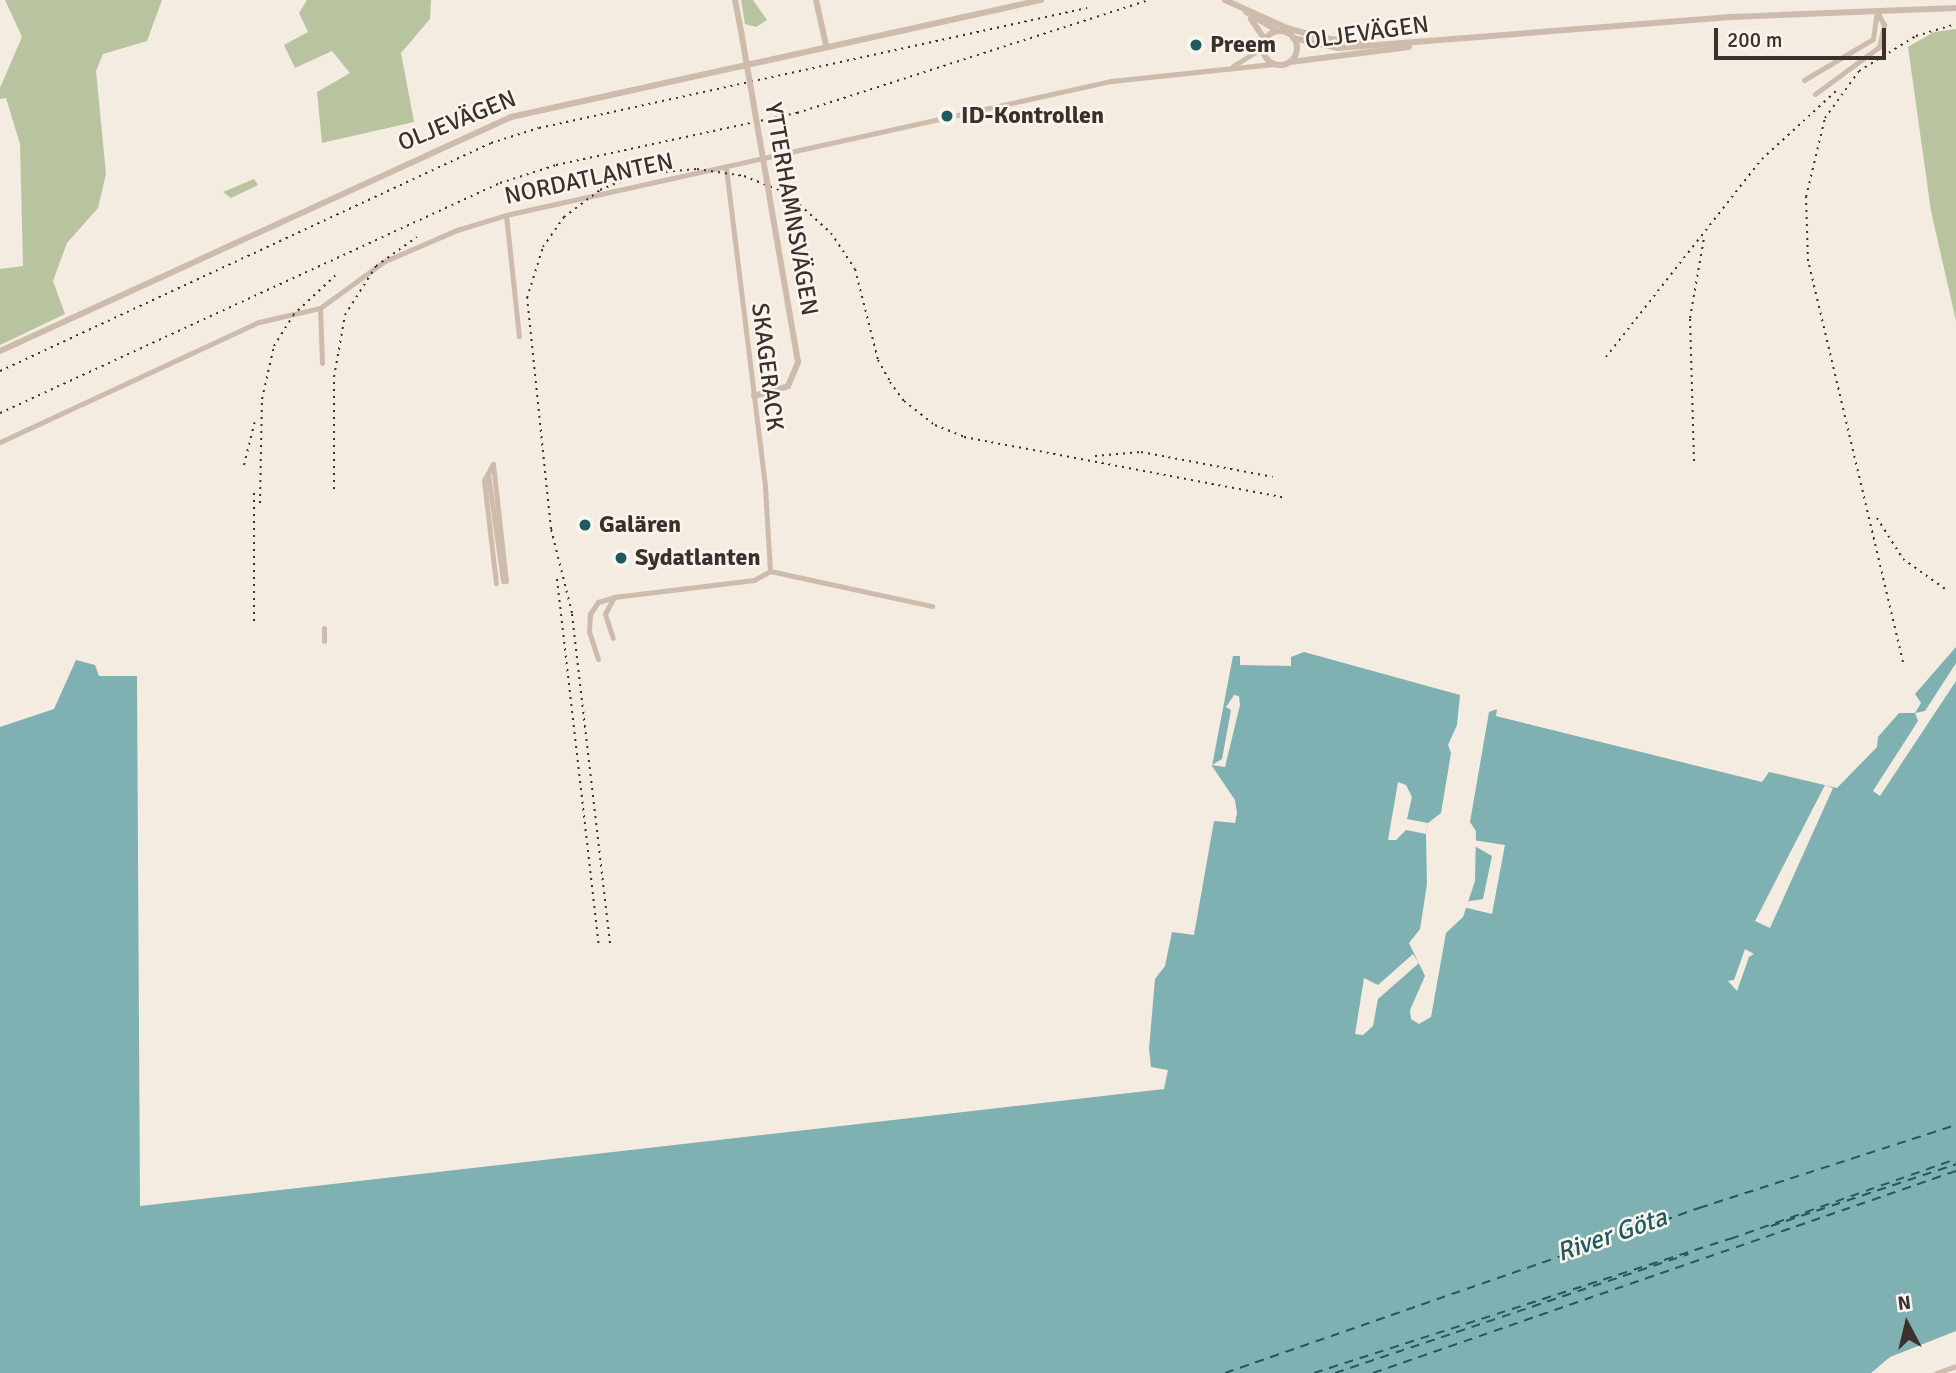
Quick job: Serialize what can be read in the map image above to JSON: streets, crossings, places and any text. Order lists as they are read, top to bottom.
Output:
{
  "streets": {
    "street": [
      "OLJEVÄGEN",
      "NORDATLANTEN",
      "YTTERHAMNSVÄGEN",
      "SKAGERACK"
    ]
  },
  "crossings": [
    ["OLJEVÄGEN", "NORDATLANTEN"],
    ["NORDATLANTEN", "SKAGERACK"],
    ["YTTERHAMNSVÄGEN", "SKAGERACK"]
  ],
  "water": ["River Göta"],
  "places": [
    "Preem",
    "ID-Kontrollen",
    "Galären",
    "Sydatlanten"
  ],
  "scale_bar": "200 m",
  "north": "top"
}
